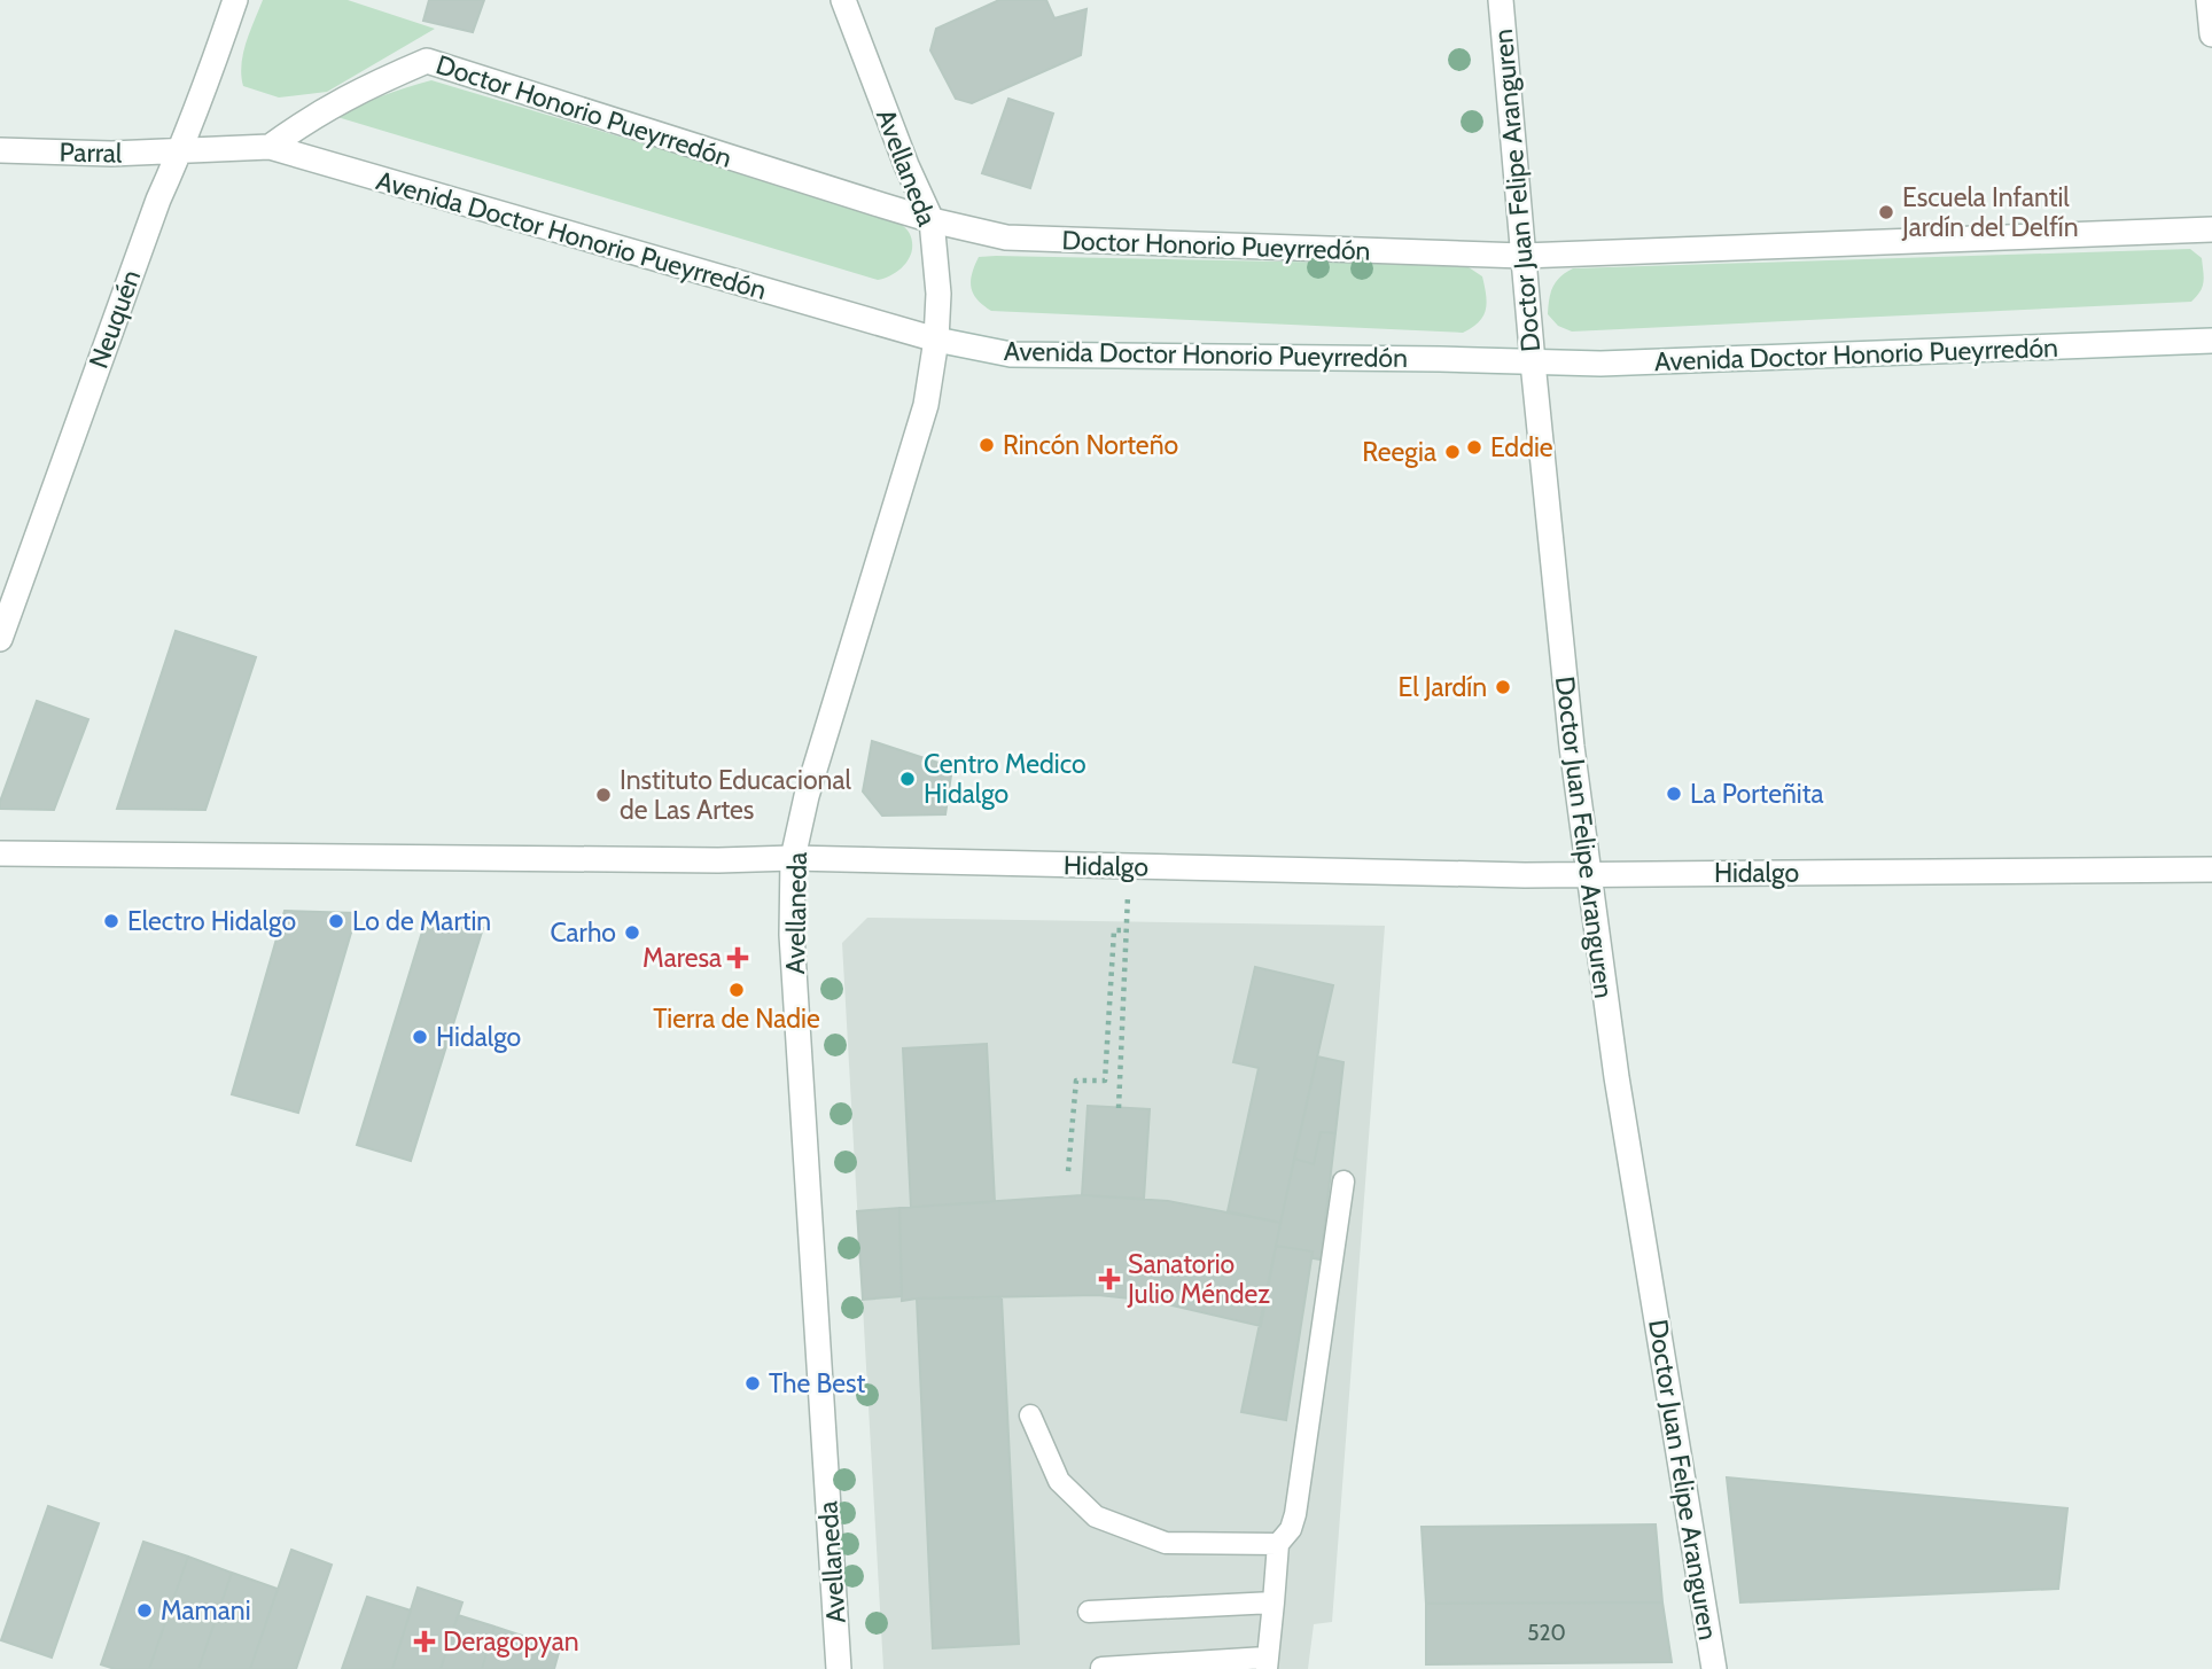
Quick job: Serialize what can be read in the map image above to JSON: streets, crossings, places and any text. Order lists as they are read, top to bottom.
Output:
{
  "streets": {
    "street": [
      "Doctor Honorio Pueyrredón",
      "Parral",
      "Avellaneda",
      "Doctor Juan Felipe Aranguren",
      "Avenida Doctor Honorio Pueyrredón",
      "Neuquén",
      "Hidalgo"
    ]
  },
  "crossings": [
    ["Doctor Honorio Pueyrredón", "Avellaneda"],
    ["Doctor Honorio Pueyrredón", "Doctor Juan Felipe Aranguren"],
    ["Doctor Honorio Pueyrredón", "Avenida Doctor Honorio Pueyrredón"],
    ["Parral", "Avenida Doctor Honorio Pueyrredón"],
    ["Parral", "Neuquén"],
    ["Avellaneda", "Avenida Doctor Honorio Pueyrredón"],
    ["Avellaneda", "Hidalgo"],
    ["Doctor Juan Felipe Aranguren", "Avenida Doctor Honorio Pueyrredón"],
    ["Doctor Juan Felipe Aranguren", "Hidalgo"],
    ["Avenida Doctor Honorio Pueyrredón", "Neuquén"]
  ],
  "places": {
    "other": [
      "Escuela Infantil Jardín del Delfín",
      "Rincón Norteño",
      "Eddie",
      "Reegia",
      "El Jardín",
      "Centro Medico Hidalgo",
      "La Porteñita",
      "Instituto Educacional de Las Artes",
      "Electro Hidalgo",
      "Lo de Martin",
      "Carho",
      "Tierra de Nadie",
      "Hidalgo",
      "The Best",
      "Mamani"
    ],
    "health": ["Maresa", "Sanatorio Julio Méndez", "Deragopyan"]
  },
  "house_numbers": ["520"]
}
